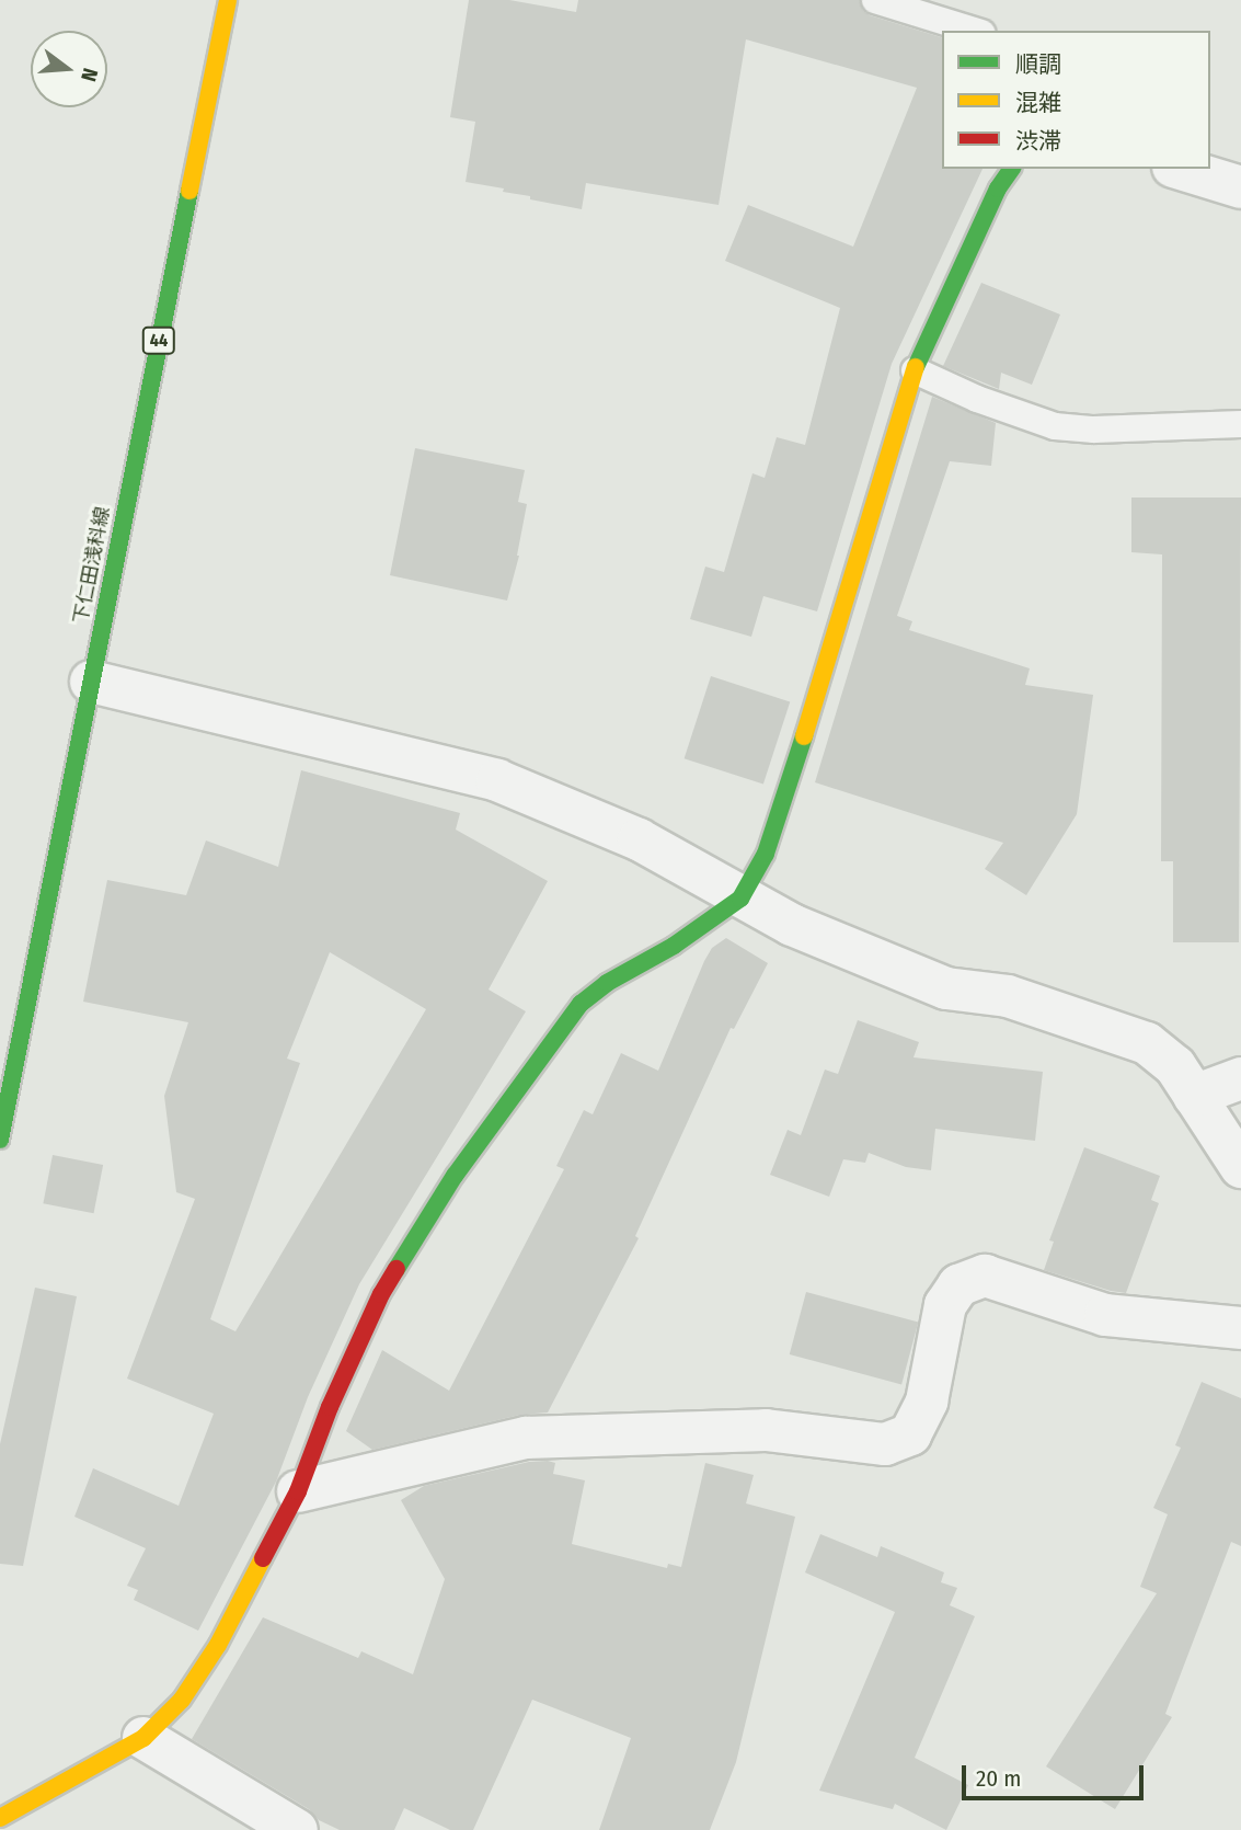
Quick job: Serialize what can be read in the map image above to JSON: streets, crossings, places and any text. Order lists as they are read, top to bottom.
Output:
{
  "streets": {
    "street": ["44", "下仁田浅科線"]
  },
  "legend": ["順調", "混雑", "渋滞"],
  "scale_bar": "20 m",
  "north": "right"
}
